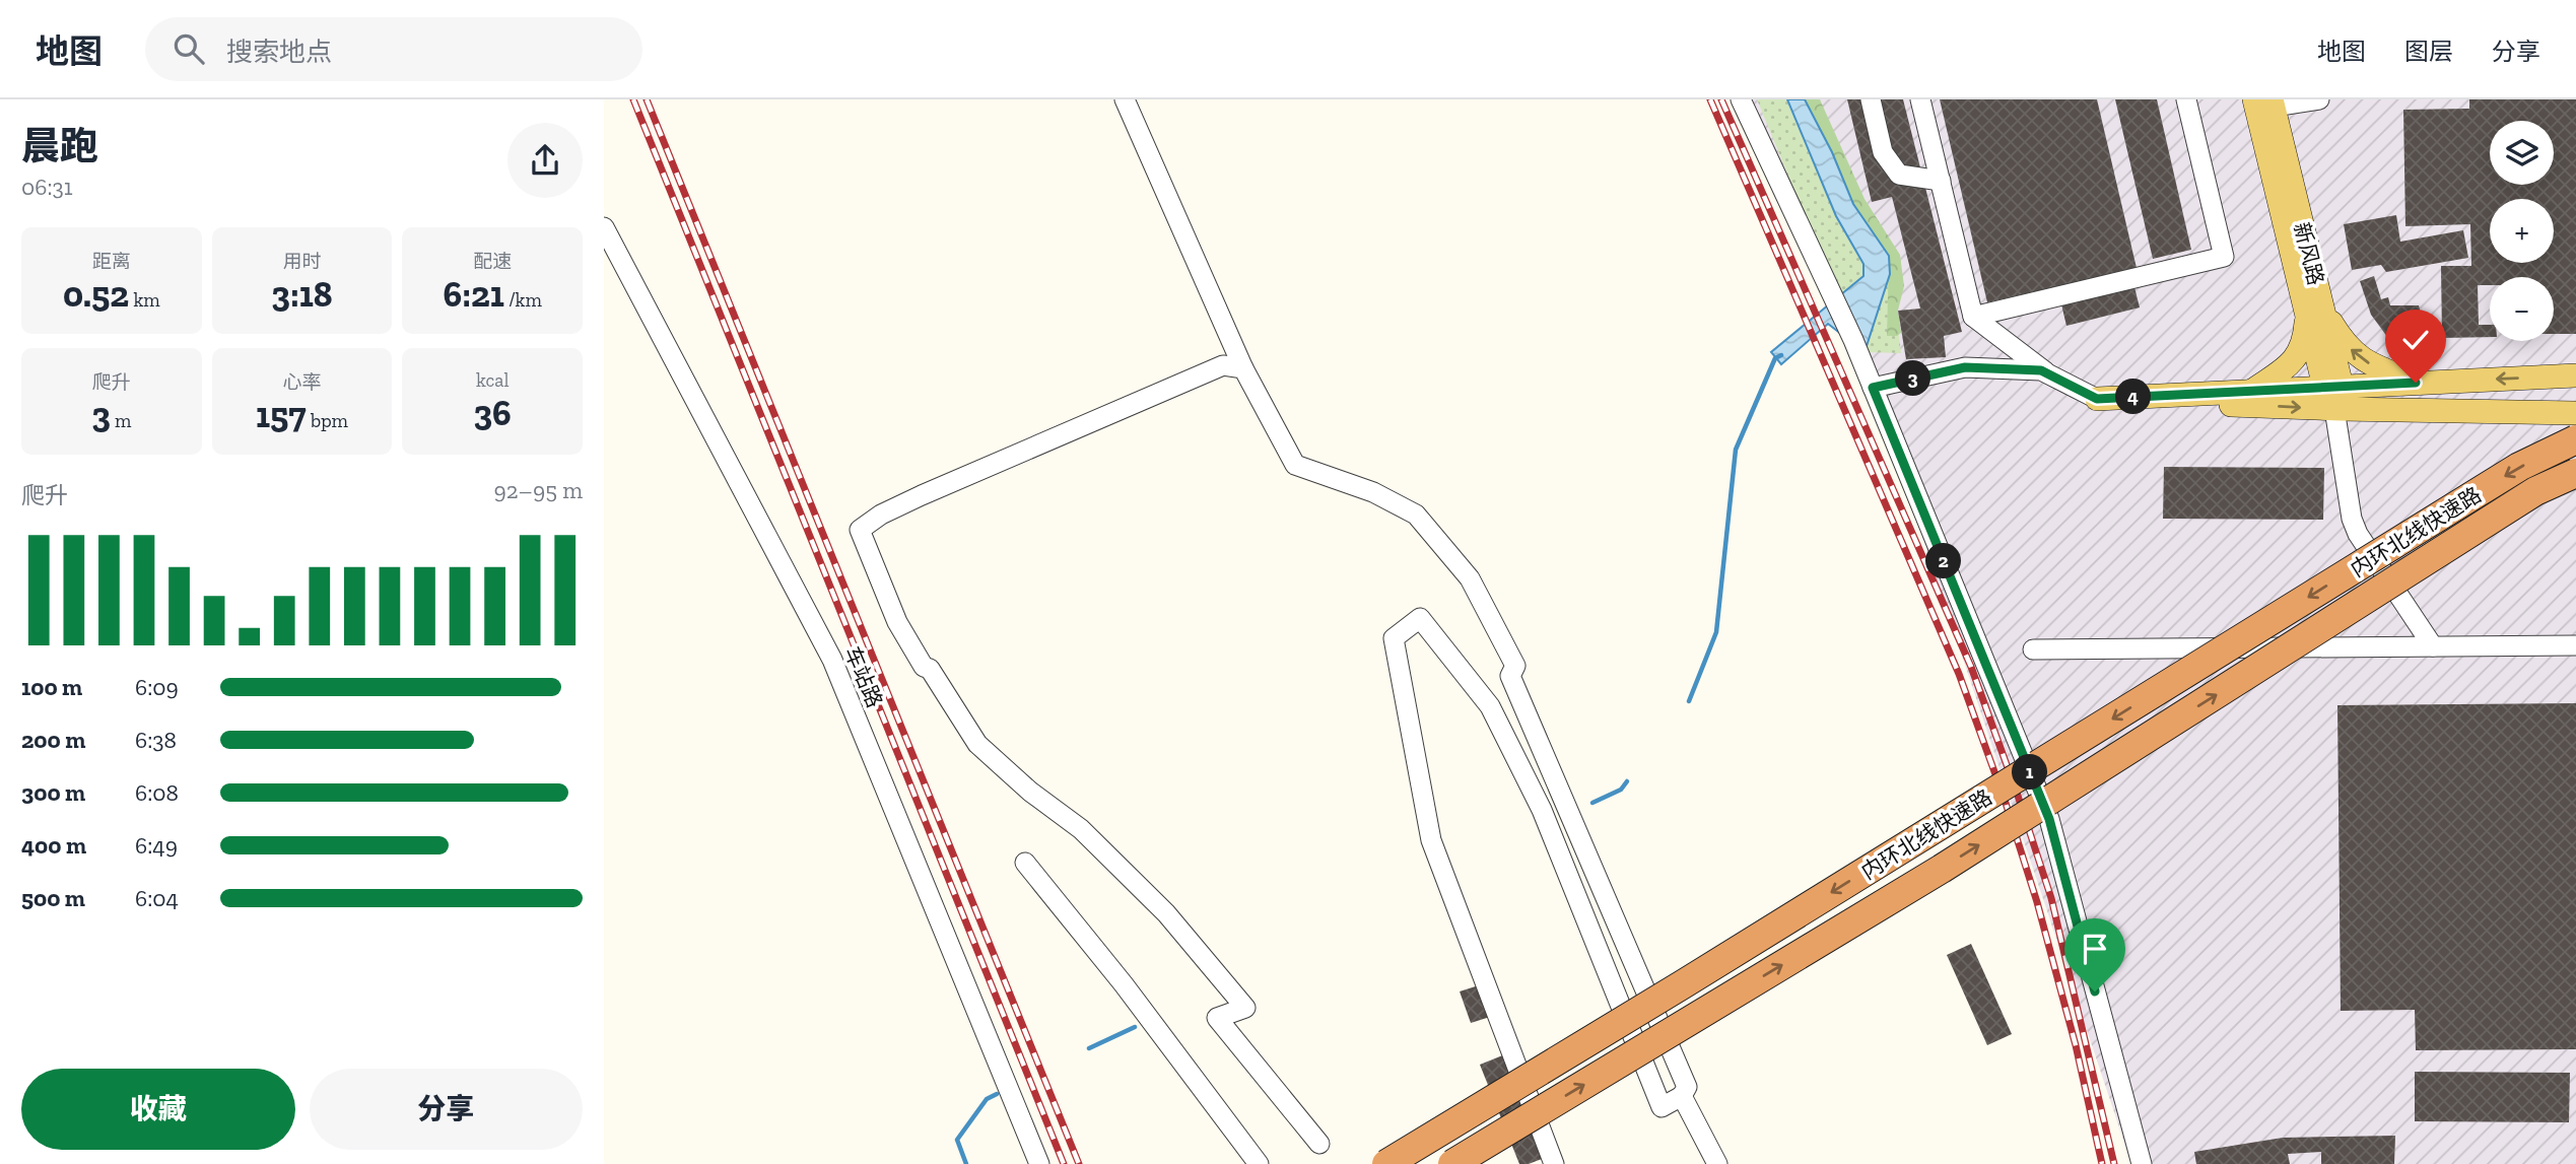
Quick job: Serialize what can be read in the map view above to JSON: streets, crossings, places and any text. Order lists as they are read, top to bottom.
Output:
{
  "streets": {
    "highway": ["内环北线快速路"],
    "main road": ["新风路"],
    "street": ["车站路"]
  },
  "page": {
    "header": "地图",
    "search": "搜索地点",
    "nav": ["地图", "图层", "分享"],
    "heading": ["晨跑", "06:31"],
    "map_buttons": ["+", "−"],
    "stats": [
      ["距离", "0.52 km"],
      ["用时", "3:18"],
      ["配速", "6:21 /km"],
      ["爬升", "3 m"],
      ["心率", "157 bpm"],
      ["kcal", "36"]
    ],
    "pins": [
      "3",
      "4",
      "2",
      "1"
    ],
    "chart": ["爬升", "92–95 m"],
    "list": [
      {
        "name": "100 m",
        "note": "6:09"
      },
      {
        "name": "200 m",
        "note": "6:38"
      },
      {
        "name": "300 m",
        "note": "6:08"
      },
      {
        "name": "400 m",
        "note": "6:49"
      },
      {
        "name": "500 m",
        "note": "6:04"
      }
    ],
    "buttons": ["收藏", "分享"]
  }
}
